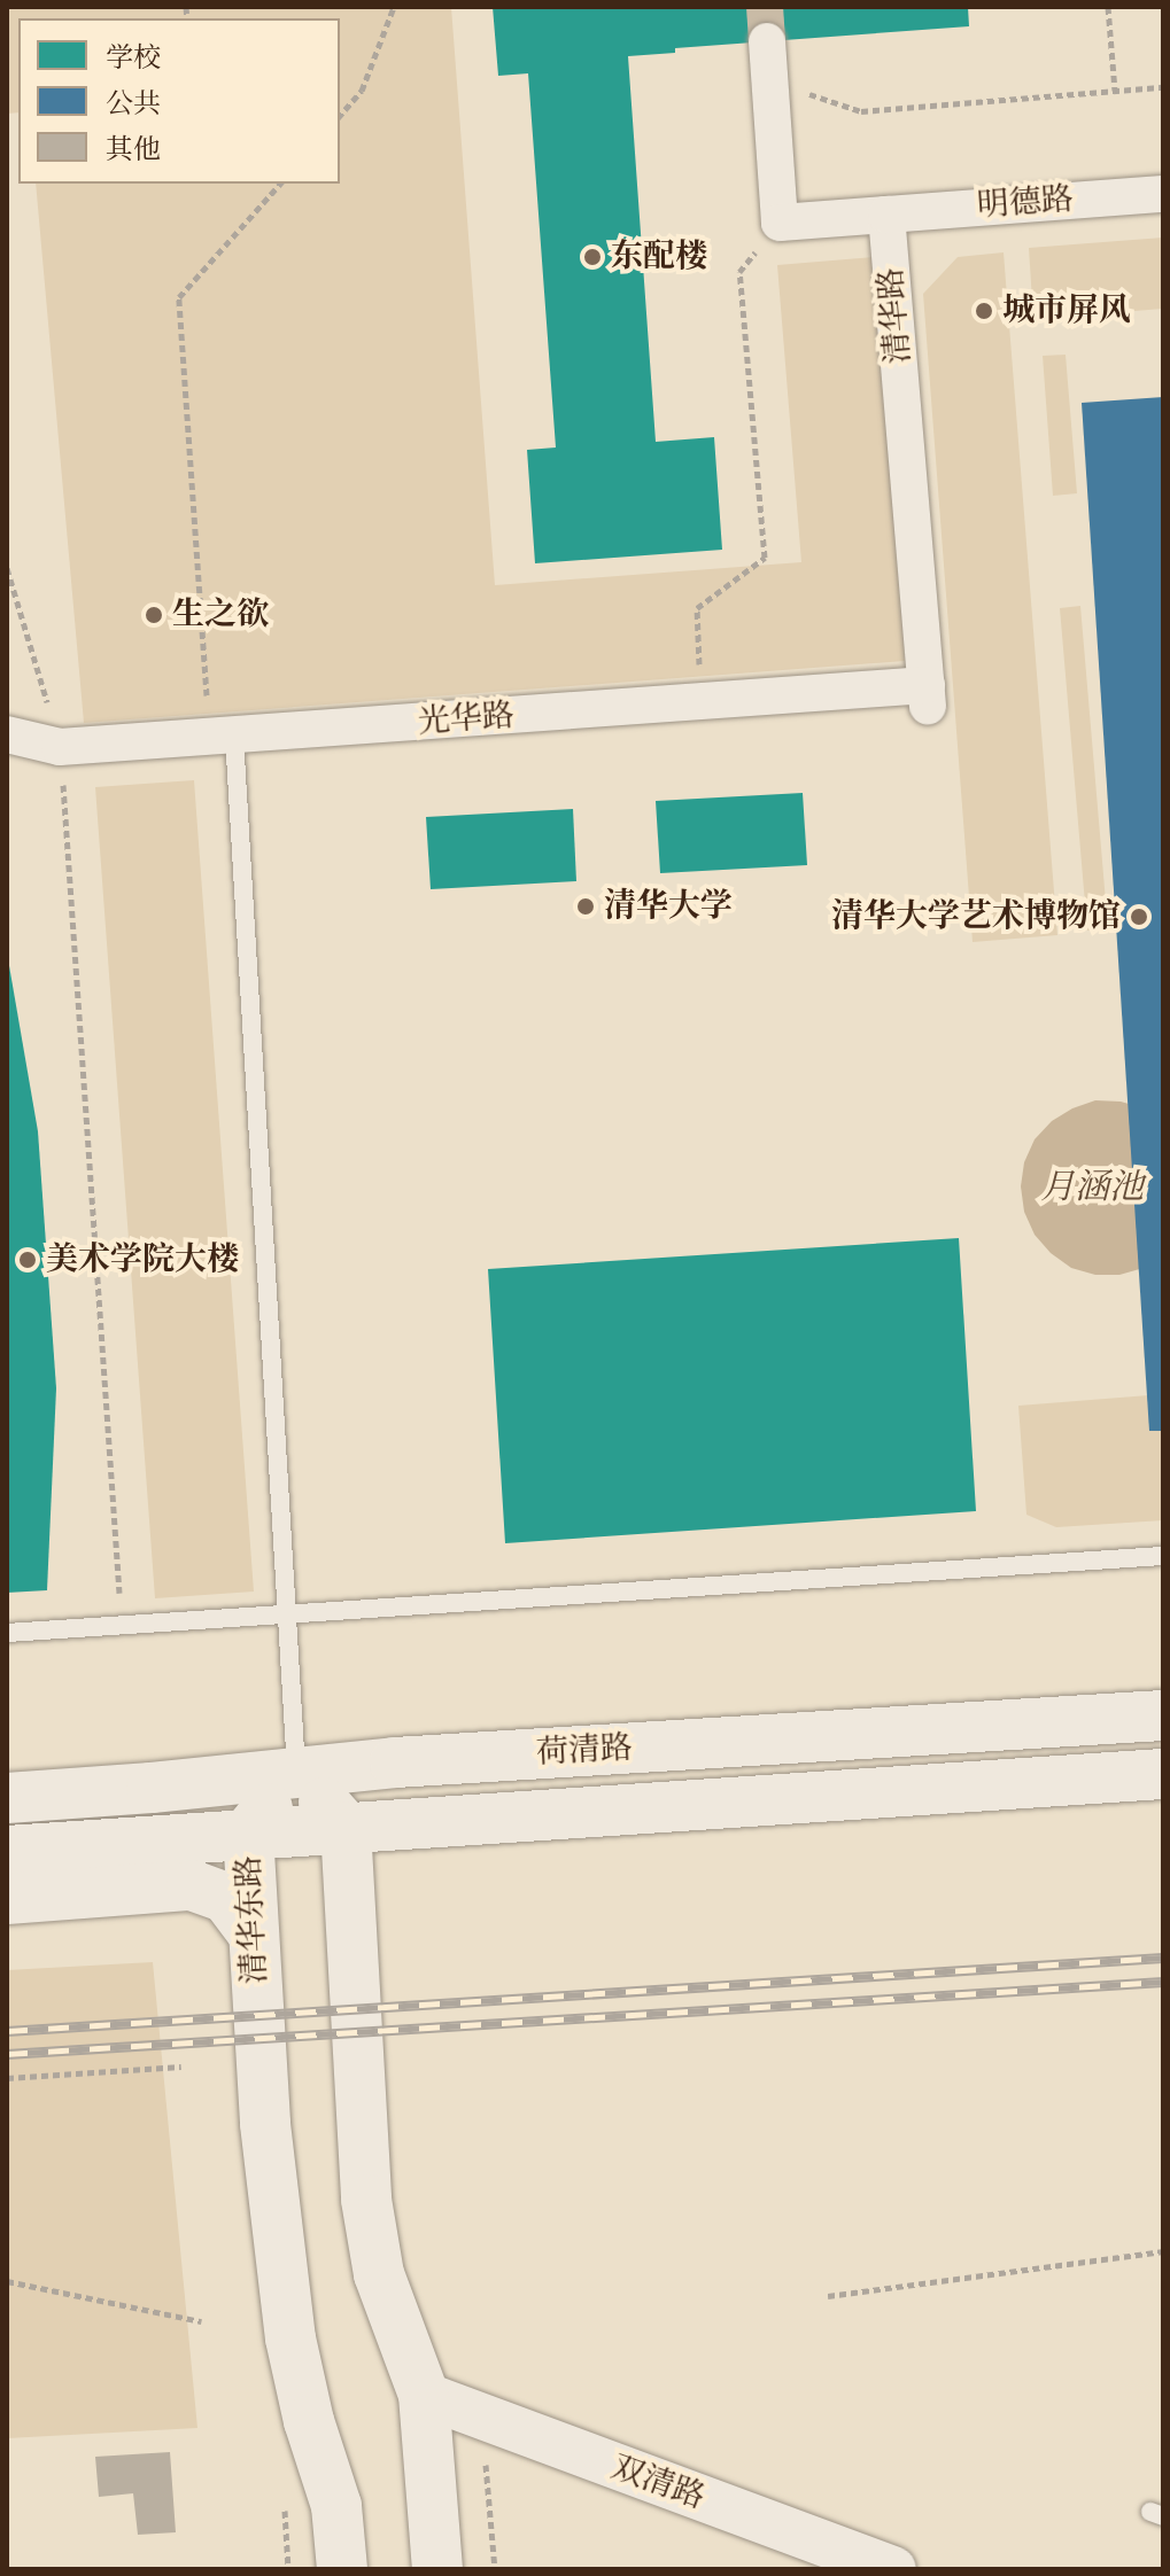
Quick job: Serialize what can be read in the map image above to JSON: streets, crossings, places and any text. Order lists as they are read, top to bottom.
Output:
{
  "streets": {
    "main road": ["荷清路", "清华东路"],
    "street": [
      "明德路",
      "清华路",
      "光华路",
      "双清路"
    ]
  },
  "crossings": [
    ["明德路", "清华路"],
    ["清华路", "光华路"],
    ["荷清路", "清华东路"]
  ],
  "water": ["月涵池"],
  "places": [
    "东配楼",
    "城市屏风",
    "生之欲",
    "清华大学",
    "清华大学艺术博物馆",
    "美术学院大楼"
  ],
  "legend": ["学校", "公共", "其他"]
}
